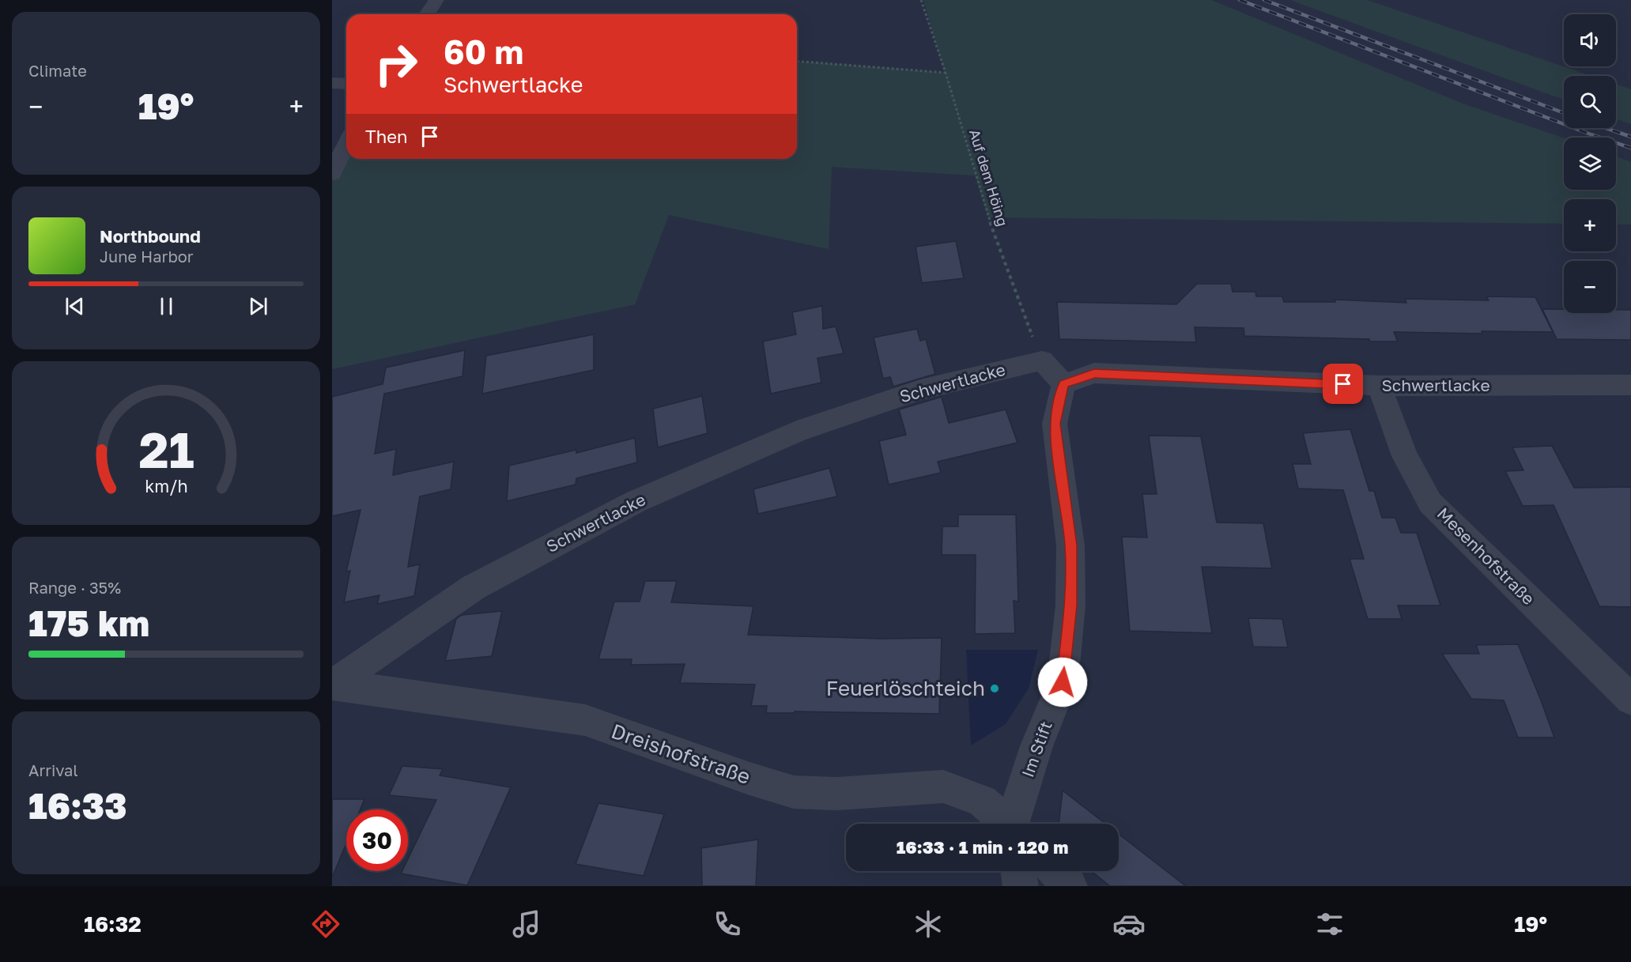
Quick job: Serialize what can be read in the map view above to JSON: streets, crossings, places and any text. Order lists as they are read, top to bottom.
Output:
{
  "streets": {
    "street": [
      "Schwertlacke",
      "Mesenhofstraße",
      "Im Stift",
      "Dreishofstraße"
    ],
    "path": ["Auf dem Höing"]
  },
  "crossings": [
    ["Auf dem Höing", "Schwertlacke"],
    ["Schwertlacke", "Mesenhofstraße"],
    ["Schwertlacke", "Im Stift"],
    ["Schwertlacke", "Dreishofstraße"]
  ],
  "places": ["Feuerlöschteich"],
  "page": {
    "tile": [
      "Climate",
      ["Range · 35%", "175 km"],
      ["Arrival", "16:33"]
    ],
    "map_buttons": ["+", "−"],
    "turn": ["60 m", "Schwertlacke"],
    "heat": ["−", "19°", "+"],
    "then": "Then",
    "song": ["Northbound", "June Harbor"],
    "limit": "30",
    "trip": "16:33 · 1 min · 120 m",
    "tabs": ["16:32", "19°"],
    "gauge": ["21", "km/h"]
  }
}
